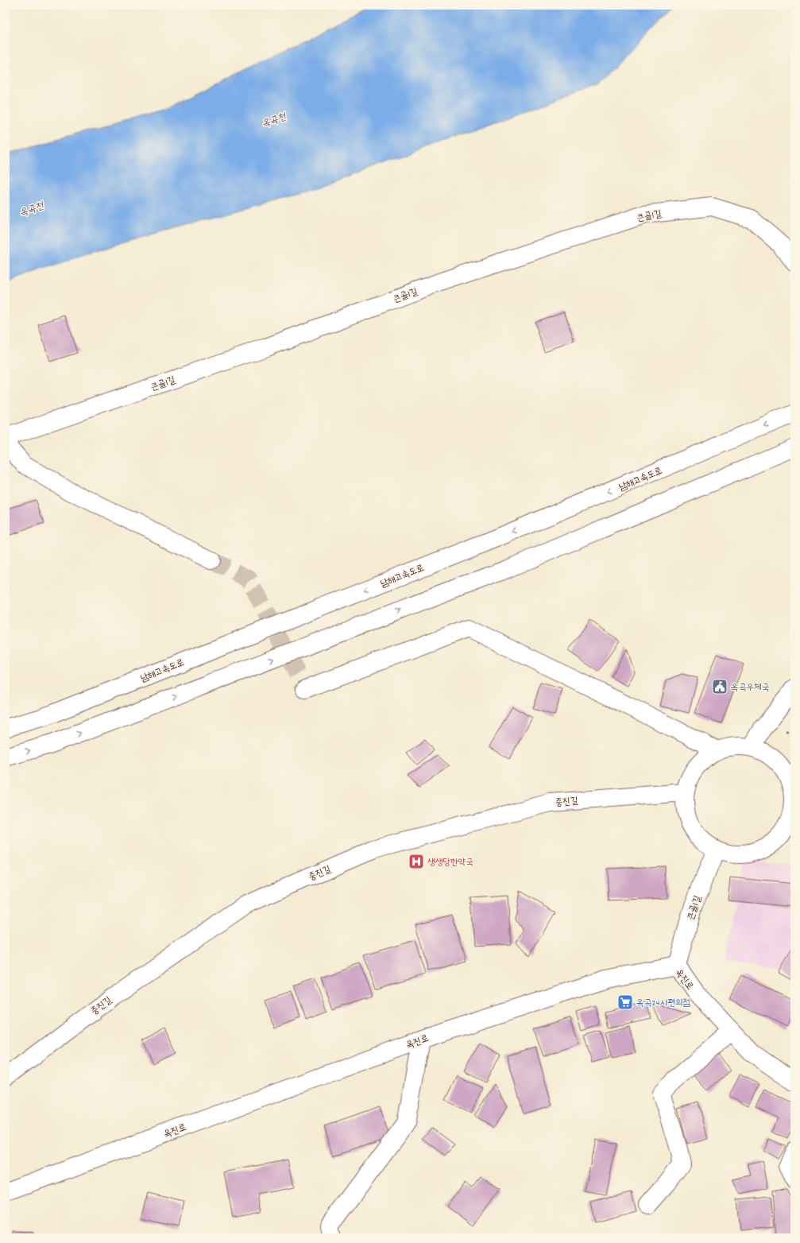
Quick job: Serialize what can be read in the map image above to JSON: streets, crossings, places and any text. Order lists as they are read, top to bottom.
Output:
{
  "streets": {
    "main road": [
      "큰골1길",
      "남해고속도로",
      "중진길",
      "옥진로"
    ]
  },
  "crossings": [
    ["큰골1길", "중진길"],
    ["큰골1길", "옥진로"]
  ],
  "water": ["옥곡천"],
  "places": {
    "public building": ["옥곡우체국"],
    "hospital": ["생생당한약국"],
    "supermarket": ["옥곡24시편의점"]
  }
}
